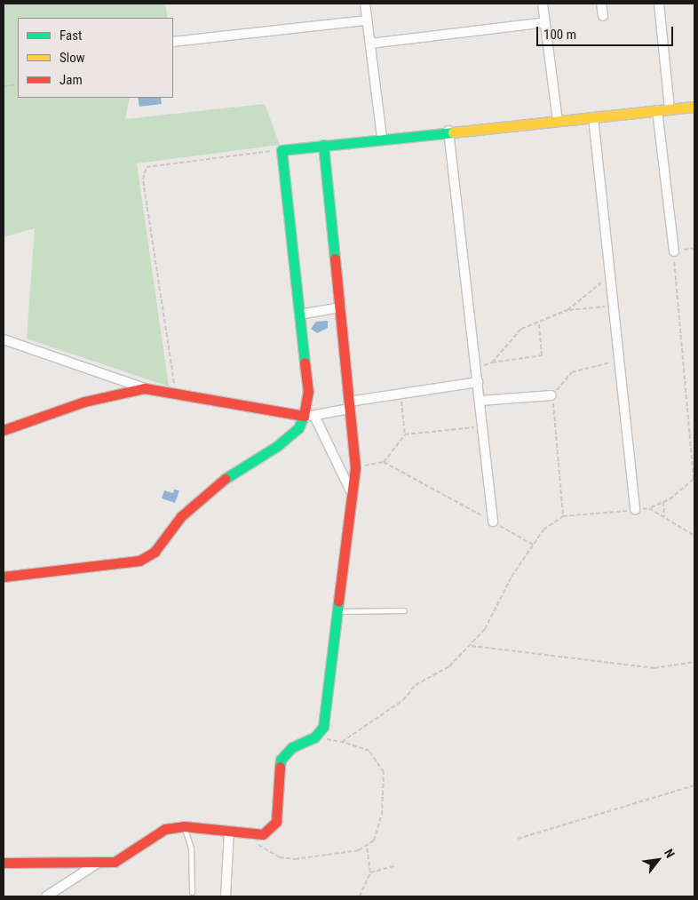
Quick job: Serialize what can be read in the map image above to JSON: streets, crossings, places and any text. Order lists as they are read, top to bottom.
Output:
{
  "legend": ["Fast", "Slow", "Jam"],
  "scale_bar": "100 m",
  "north": "top right"
}
